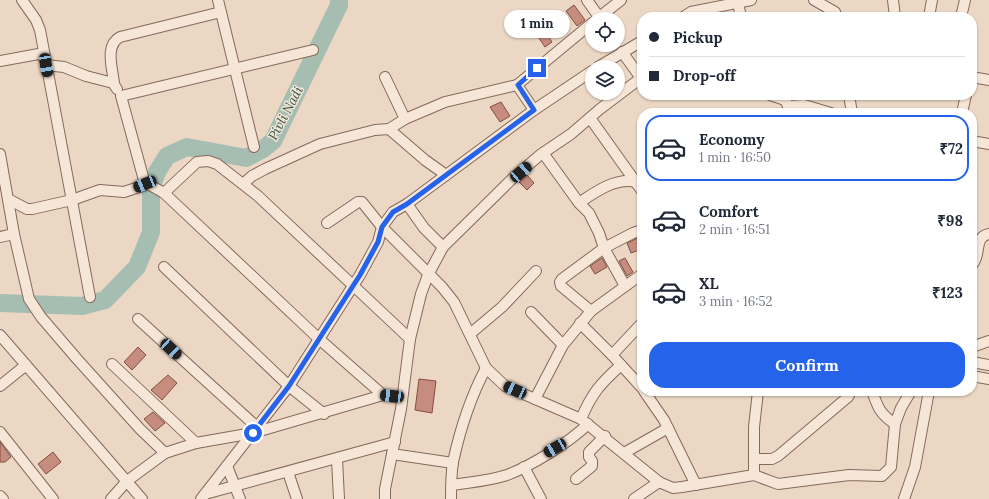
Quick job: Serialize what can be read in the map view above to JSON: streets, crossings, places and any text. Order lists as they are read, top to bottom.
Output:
{
  "water": ["Pivli Nadi"],
  "page": {
    "bubble": "1 min",
    "banner": ["Pickup", "Drop-off"],
    "list": [
      {
        "name": "Economy",
        "note": "1 min · 16:50",
        "value": "₹72"
      },
      {
        "name": "Comfort",
        "note": "2 min · 16:51",
        "value": "₹98"
      },
      {
        "name": "XL",
        "note": "3 min · 16:52",
        "value": "₹123"
      }
    ],
    "buttons": "Confirm"
  }
}
